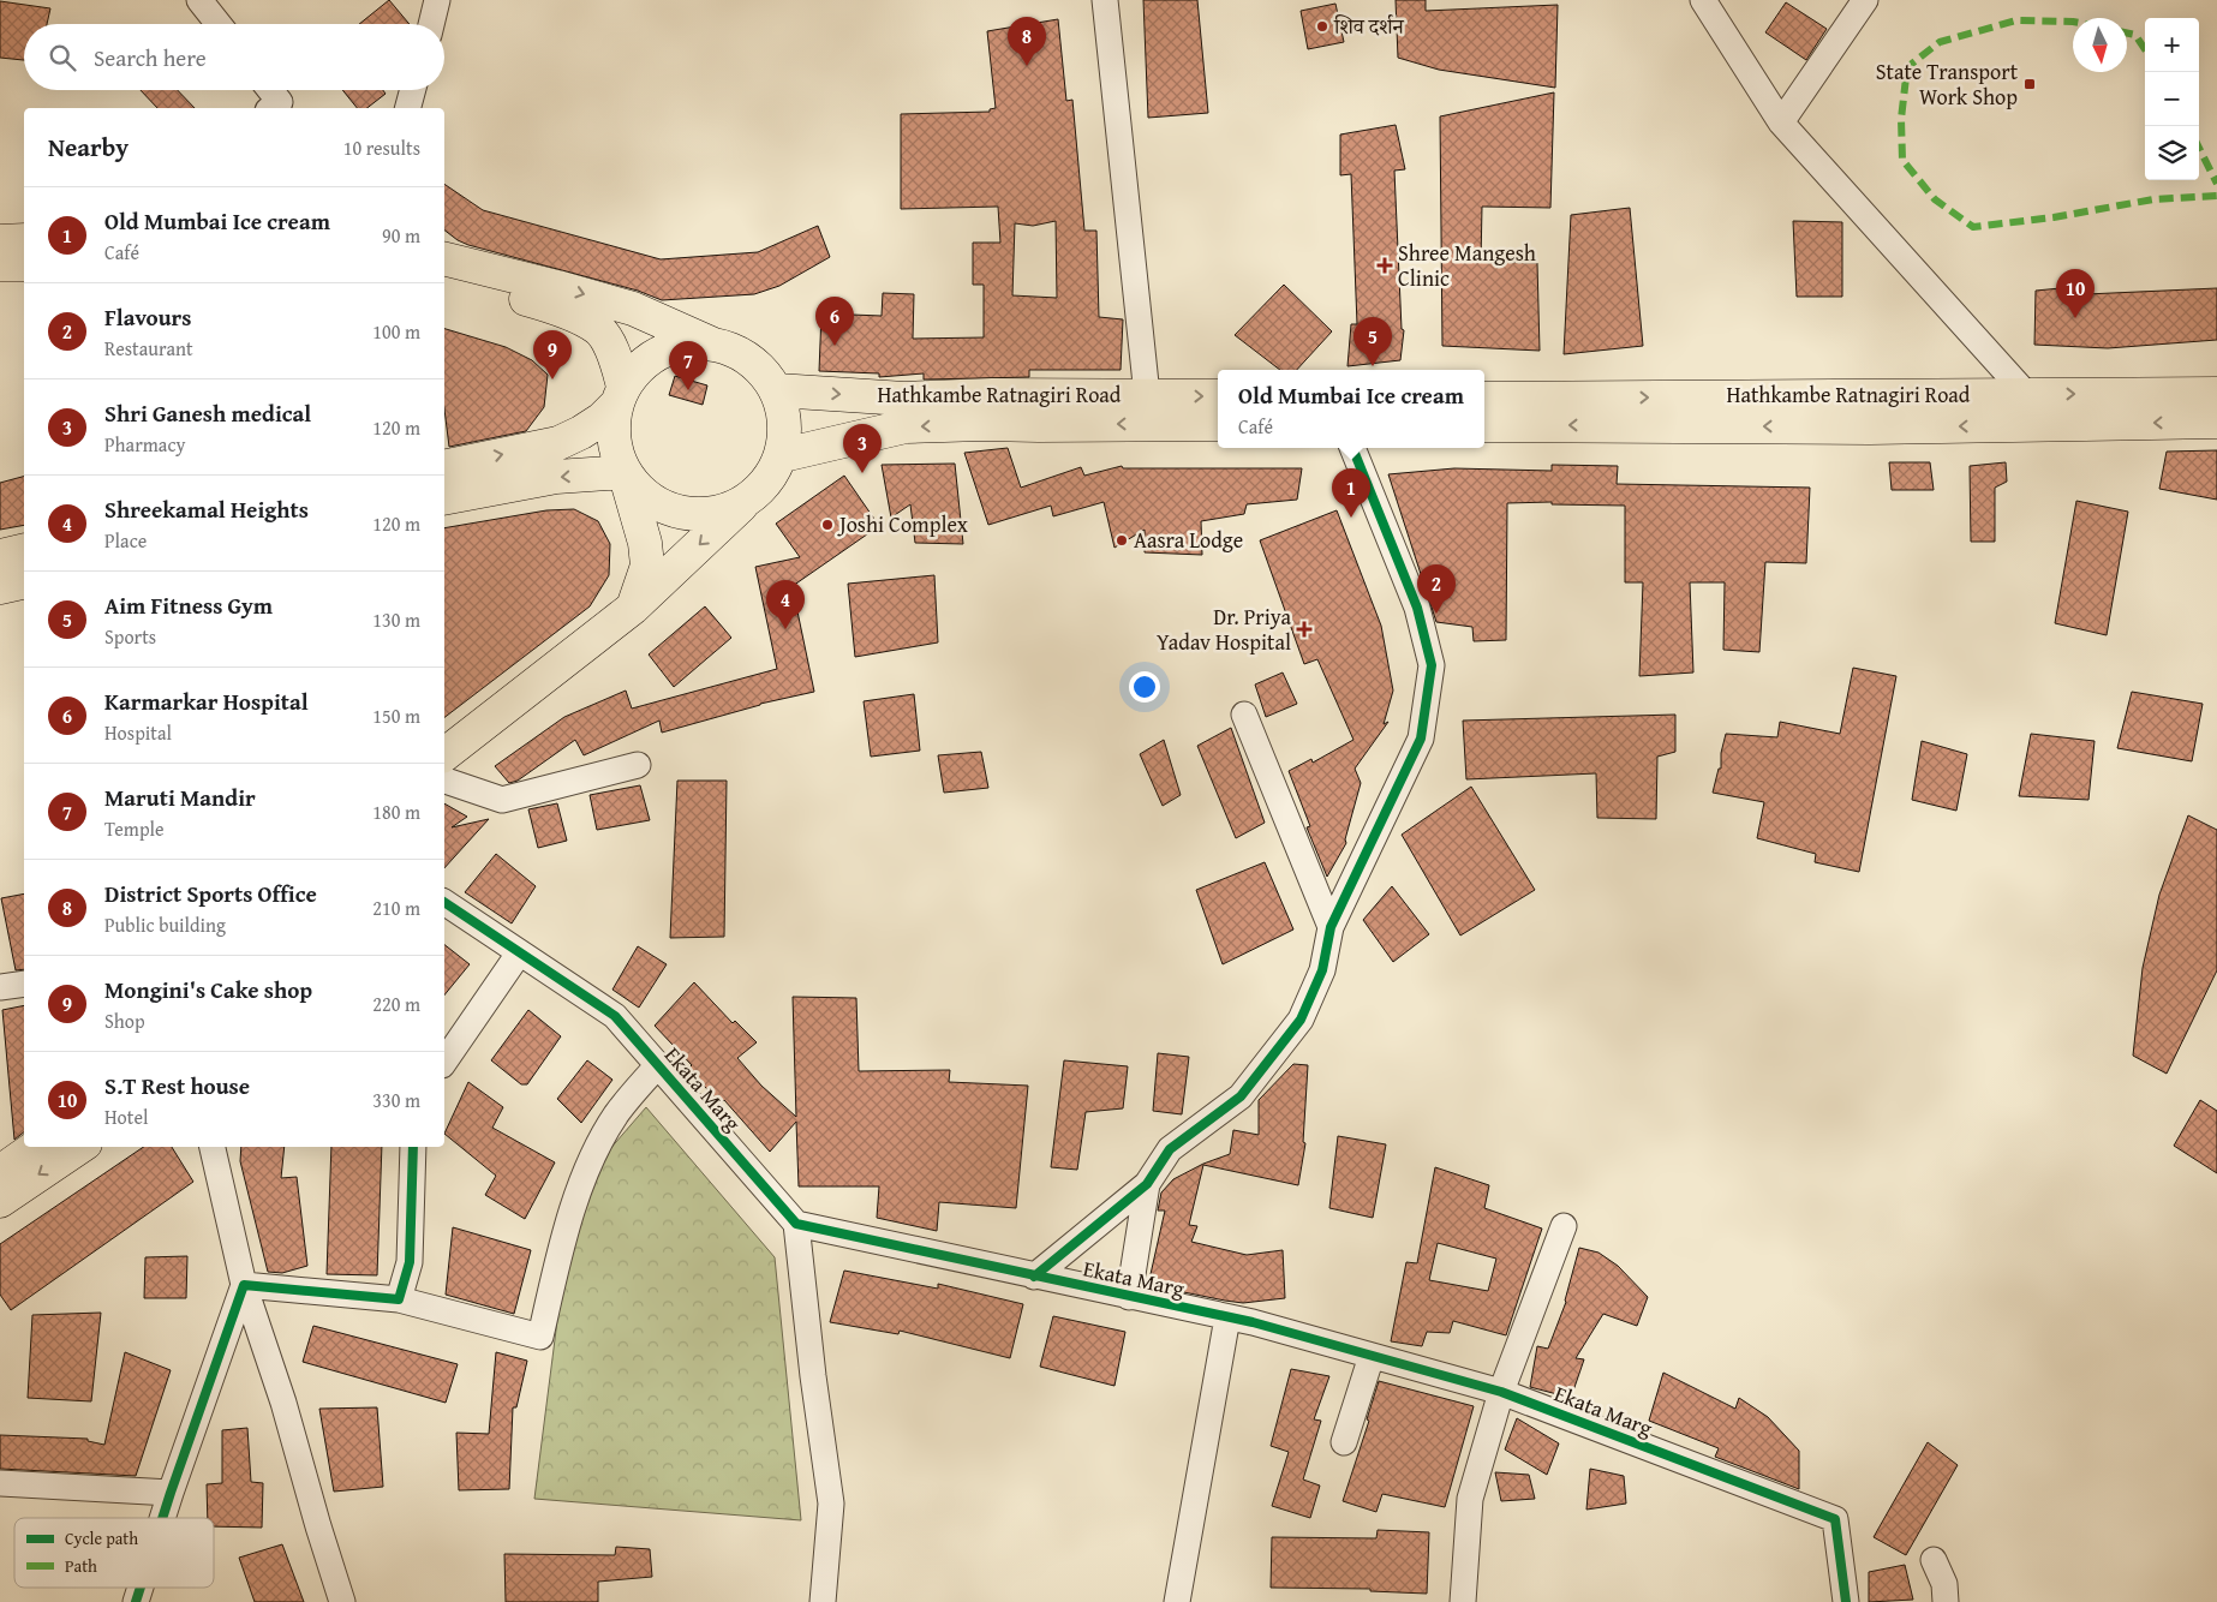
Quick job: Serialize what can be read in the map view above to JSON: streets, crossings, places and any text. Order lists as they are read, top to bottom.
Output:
{
  "streets": {
    "main road": ["Hathkambe Ratnagiri Road"],
    "street": ["Ekata Marg"]
  },
  "places": {
    "other": ["शिव दर्शन", "Joshi Complex", "Aasra Lodge"],
    "transit": ["State Transport Work Shop"],
    "health": ["Shree Mangesh Clinic", "Dr. Priya Yadav Hospital"]
  },
  "legend": ["Cycle path", "Path"],
  "north": "bottom",
  "page": {
    "pins": [
      "8",
      "10",
      "6",
      "5",
      "9",
      "7",
      "3",
      "1",
      "2",
      "4"
    ],
    "map_buttons": ["+", "−"],
    "search": "Search here",
    "heading": ["Nearby", "10 results"],
    "list": [
      {
        "mark": "1",
        "name": "Old Mumbai Ice cream",
        "note": "Café",
        "value": "90 m"
      },
      {
        "mark": "2",
        "name": "Flavours",
        "note": "Restaurant",
        "value": "100 m"
      },
      {
        "mark": "3",
        "name": "Shri Ganesh medical",
        "note": "Pharmacy",
        "value": "120 m"
      },
      {
        "mark": "4",
        "name": "Shreekamal Heights",
        "note": "Place",
        "value": "120 m"
      },
      {
        "mark": "5",
        "name": "Aim Fitness Gym",
        "note": "Sports",
        "value": "130 m"
      },
      {
        "mark": "6",
        "name": "Karmarkar Hospital",
        "note": "Hospital",
        "value": "150 m"
      },
      {
        "mark": "7",
        "name": "Maruti Mandir",
        "note": "Temple",
        "value": "180 m"
      },
      {
        "mark": "8",
        "name": "District Sports Office",
        "note": "Public building",
        "value": "210 m"
      },
      {
        "mark": "9",
        "name": "Mongini's Cake shop",
        "note": "Shop",
        "value": "220 m"
      },
      {
        "mark": "10",
        "name": "S.T Rest house",
        "note": "Hotel",
        "value": "330 m"
      }
    ],
    "popup": ["Old Mumbai Ice cream", "Café"]
  }
}
